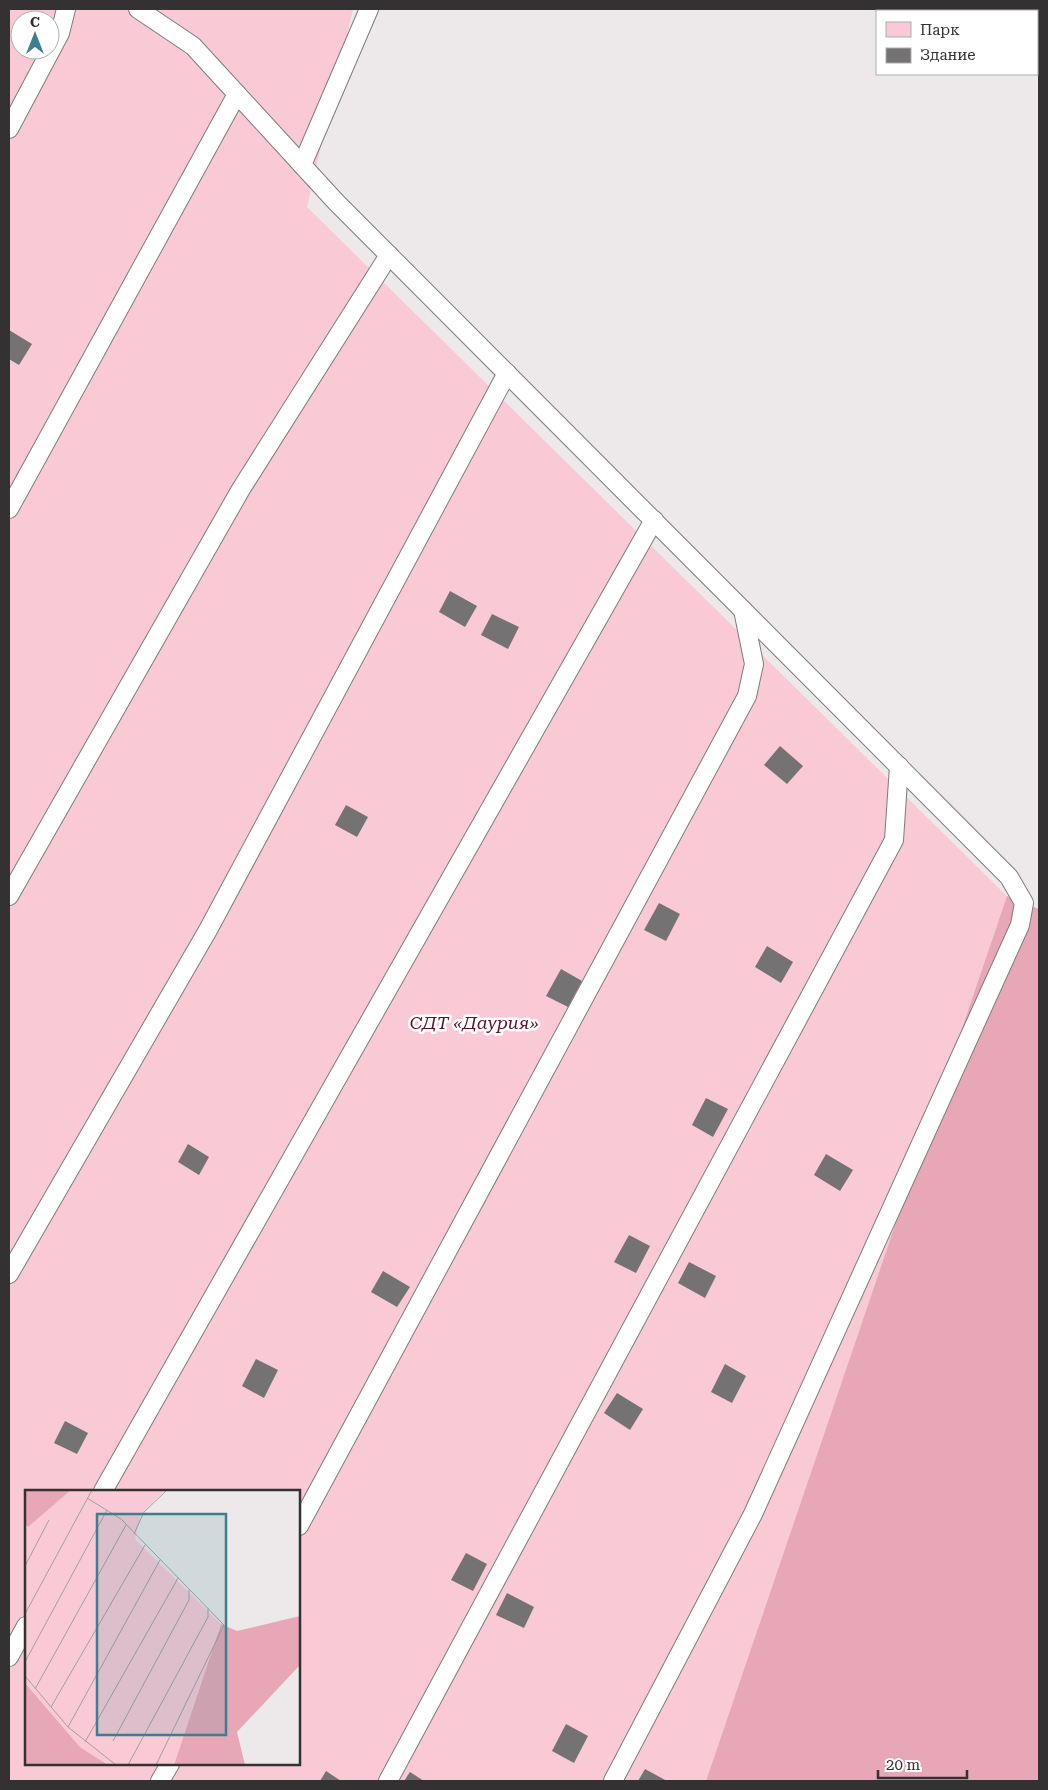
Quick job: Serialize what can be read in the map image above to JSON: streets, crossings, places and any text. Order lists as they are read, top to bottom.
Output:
{
  "parks": ["СДТ «Даурия»"],
  "legend": ["Парк", "Здание"],
  "scale_bar": "20 m",
  "north": "top"
}
